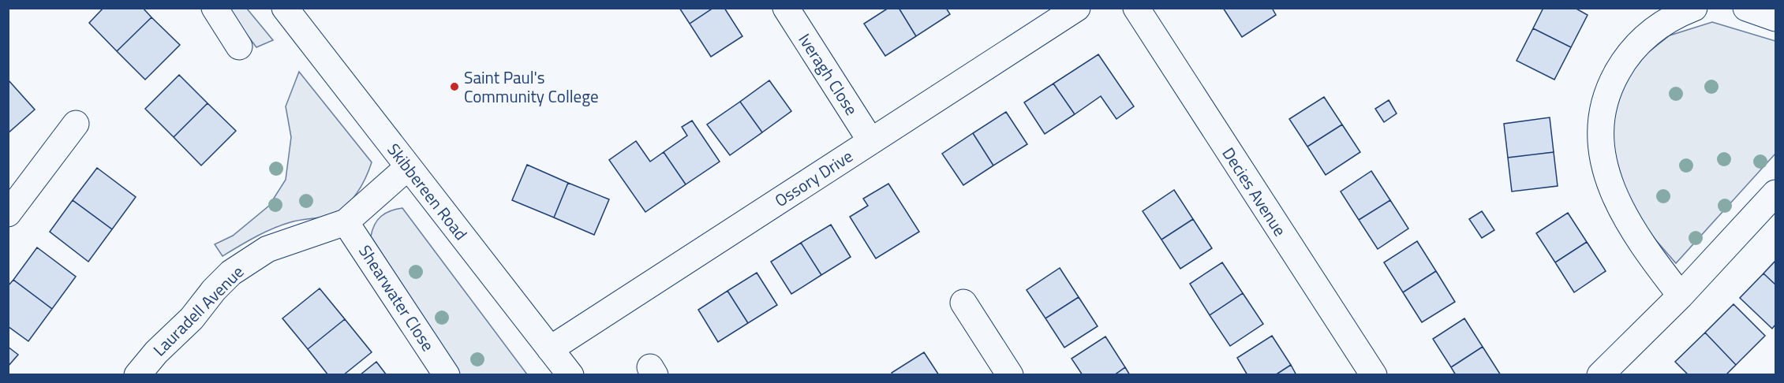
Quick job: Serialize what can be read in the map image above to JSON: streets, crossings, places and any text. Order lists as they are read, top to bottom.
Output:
{
  "streets": {
    "street": [
      "Iveragh Close",
      "Ossory Drive",
      "Skibbereen Road",
      "Decies Avenue",
      "Shearwater Close",
      "Lauradell Avenue"
    ]
  },
  "crossings": [
    ["Iveragh Close", "Ossory Drive"],
    ["Ossory Drive", "Skibbereen Road"],
    ["Skibbereen Road", "Lauradell Avenue"],
    ["Shearwater Close", "Lauradell Avenue"]
  ],
  "places": ["Saint Paul's Community College"]
}
